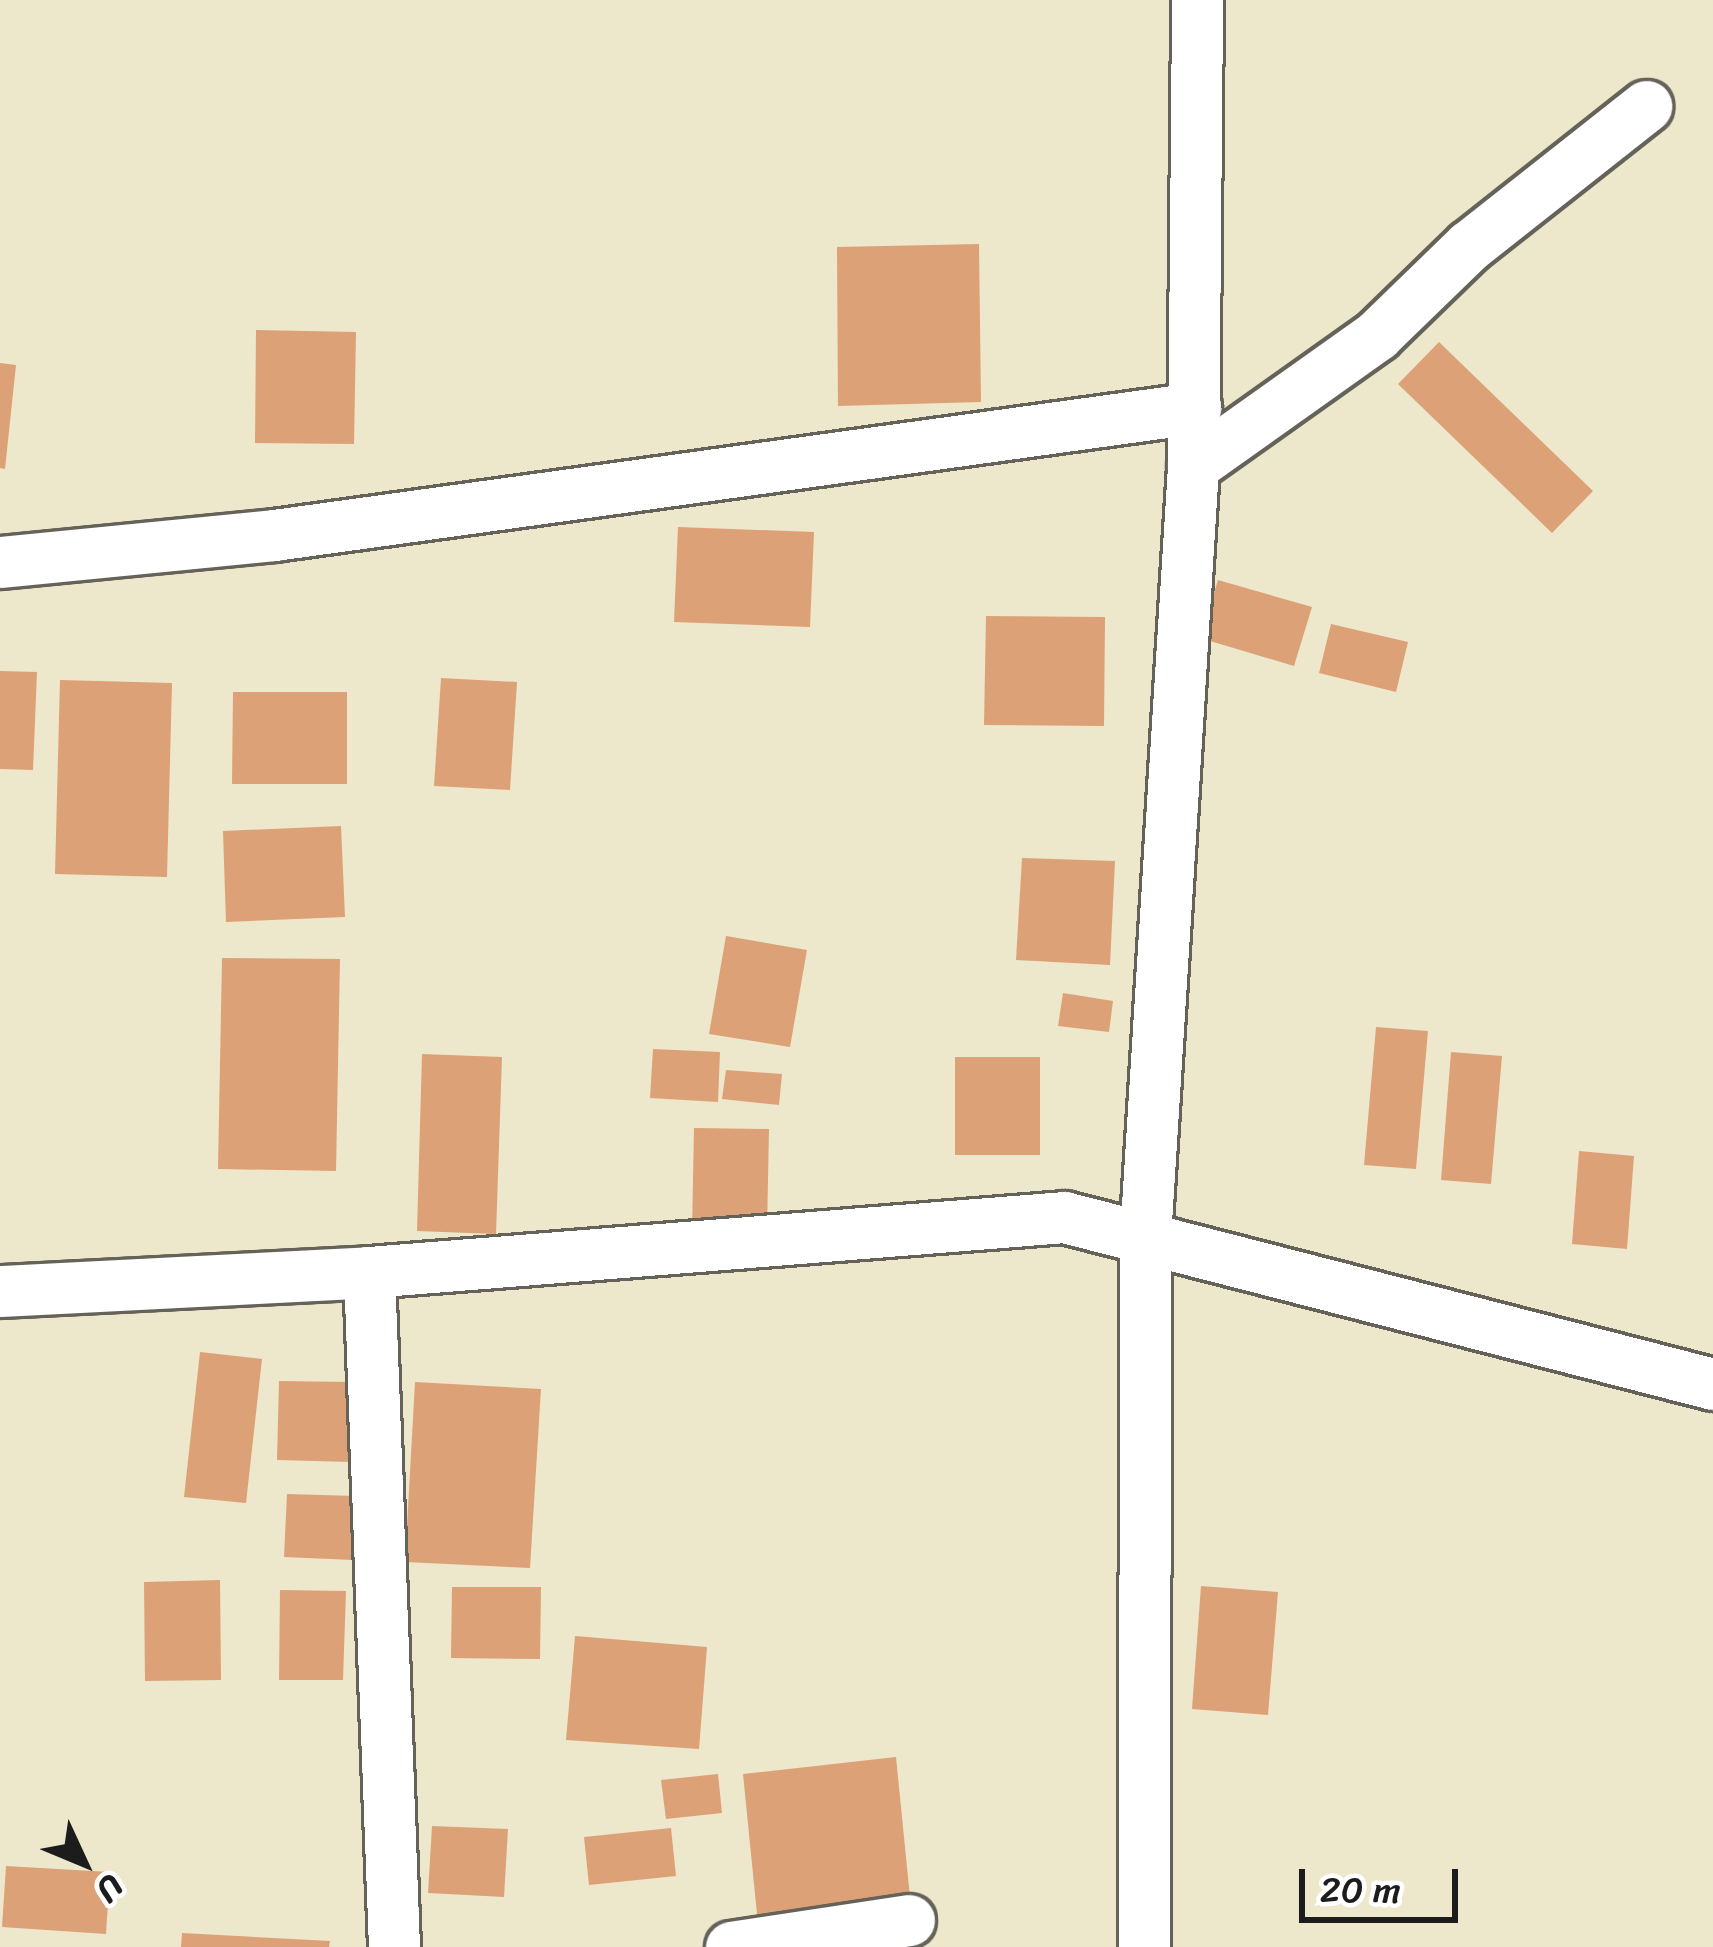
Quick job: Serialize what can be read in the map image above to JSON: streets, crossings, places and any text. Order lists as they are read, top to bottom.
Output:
{
  "scale_bar": "20 m",
  "north": "bottom right"
}
